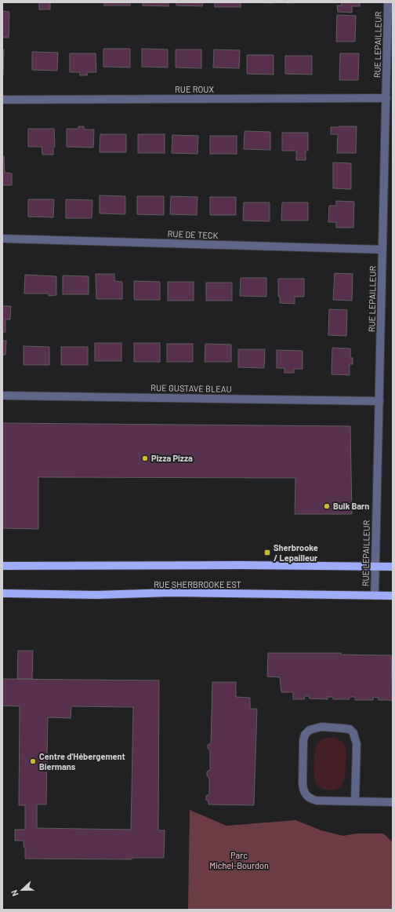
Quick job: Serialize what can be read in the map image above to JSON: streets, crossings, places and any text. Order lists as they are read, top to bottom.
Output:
{
  "streets": {
    "main road": ["RUE SHERBROOKE EST"],
    "street": [
      "RUE LEPAILLEUR",
      "RUE ROUX",
      "RUE DE TECK",
      "RUE GUSTAVE BLEAU"
    ]
  },
  "crossings": [
    ["RUE LEPAILLEUR", "RUE ROUX"],
    ["RUE LEPAILLEUR", "RUE DE TECK"],
    ["RUE LEPAILLEUR", "RUE GUSTAVE BLEAU"],
    ["RUE LEPAILLEUR", "RUE SHERBROOKE EST"]
  ],
  "parks": ["Parc Michel-Bourdon"],
  "places": {
    "other": ["Pizza Pizza", "Bulk Barn", "Centre d'Hébergement Biermans"],
    "transit": ["Sherbrooke / Lepailleur"]
  },
  "north": "left"
}
